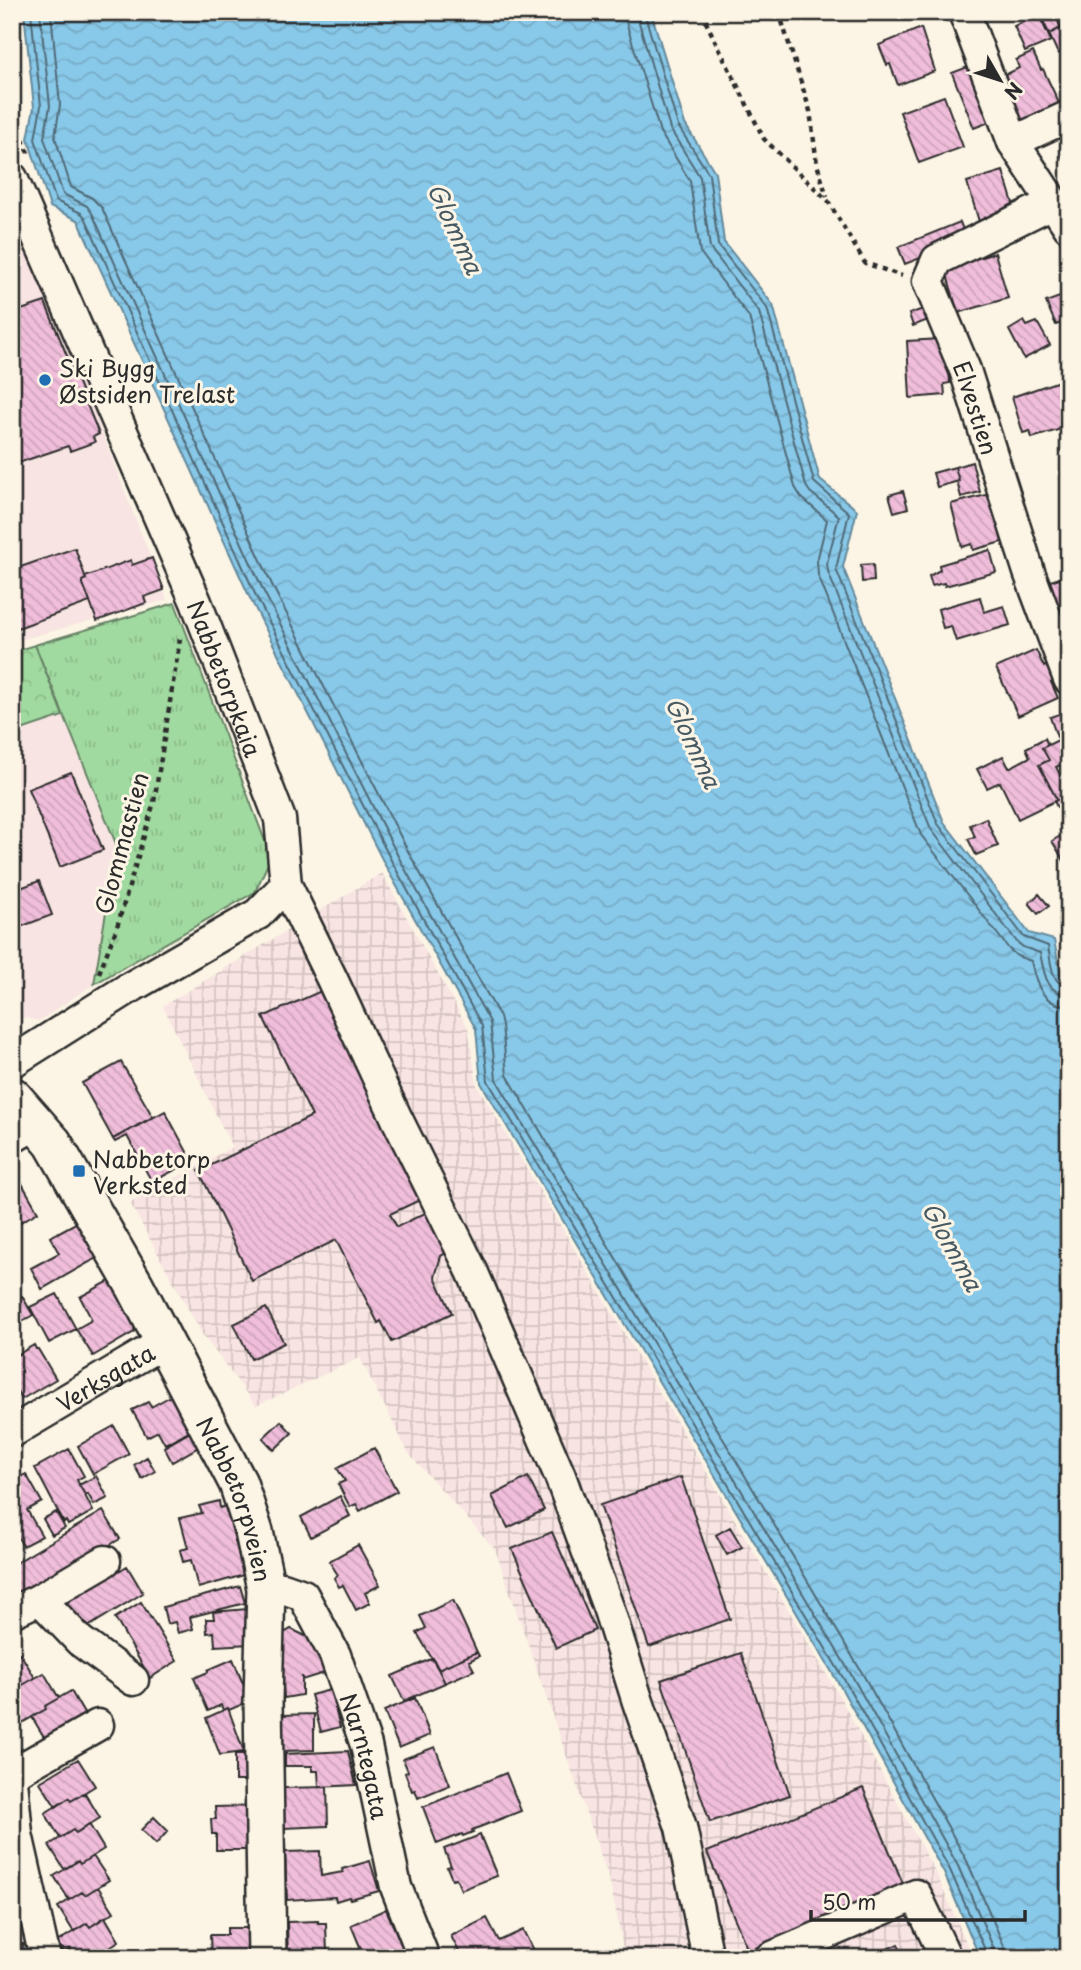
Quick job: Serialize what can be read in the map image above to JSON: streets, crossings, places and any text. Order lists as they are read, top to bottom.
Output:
{
  "streets": {
    "main road": ["Nabbetorpveien"],
    "street": [
      "Elvestien",
      "Nabbetorpkaia",
      "Verksgata",
      "Narntegata"
    ],
    "path": ["Glommastien"]
  },
  "crossings": [
    ["Nabbetorpkaia", "Glommastien"],
    ["Verksgata", "Nabbetorpveien"],
    ["Nabbetorpveien", "Narntegata"]
  ],
  "water": ["Glomma"],
  "places": {
    "other": ["Ski Bygg Østsiden Trelast"],
    "transit": ["Nabbetorp Verksted"]
  },
  "scale_bar": "50 m",
  "north": "bottom right"
}
